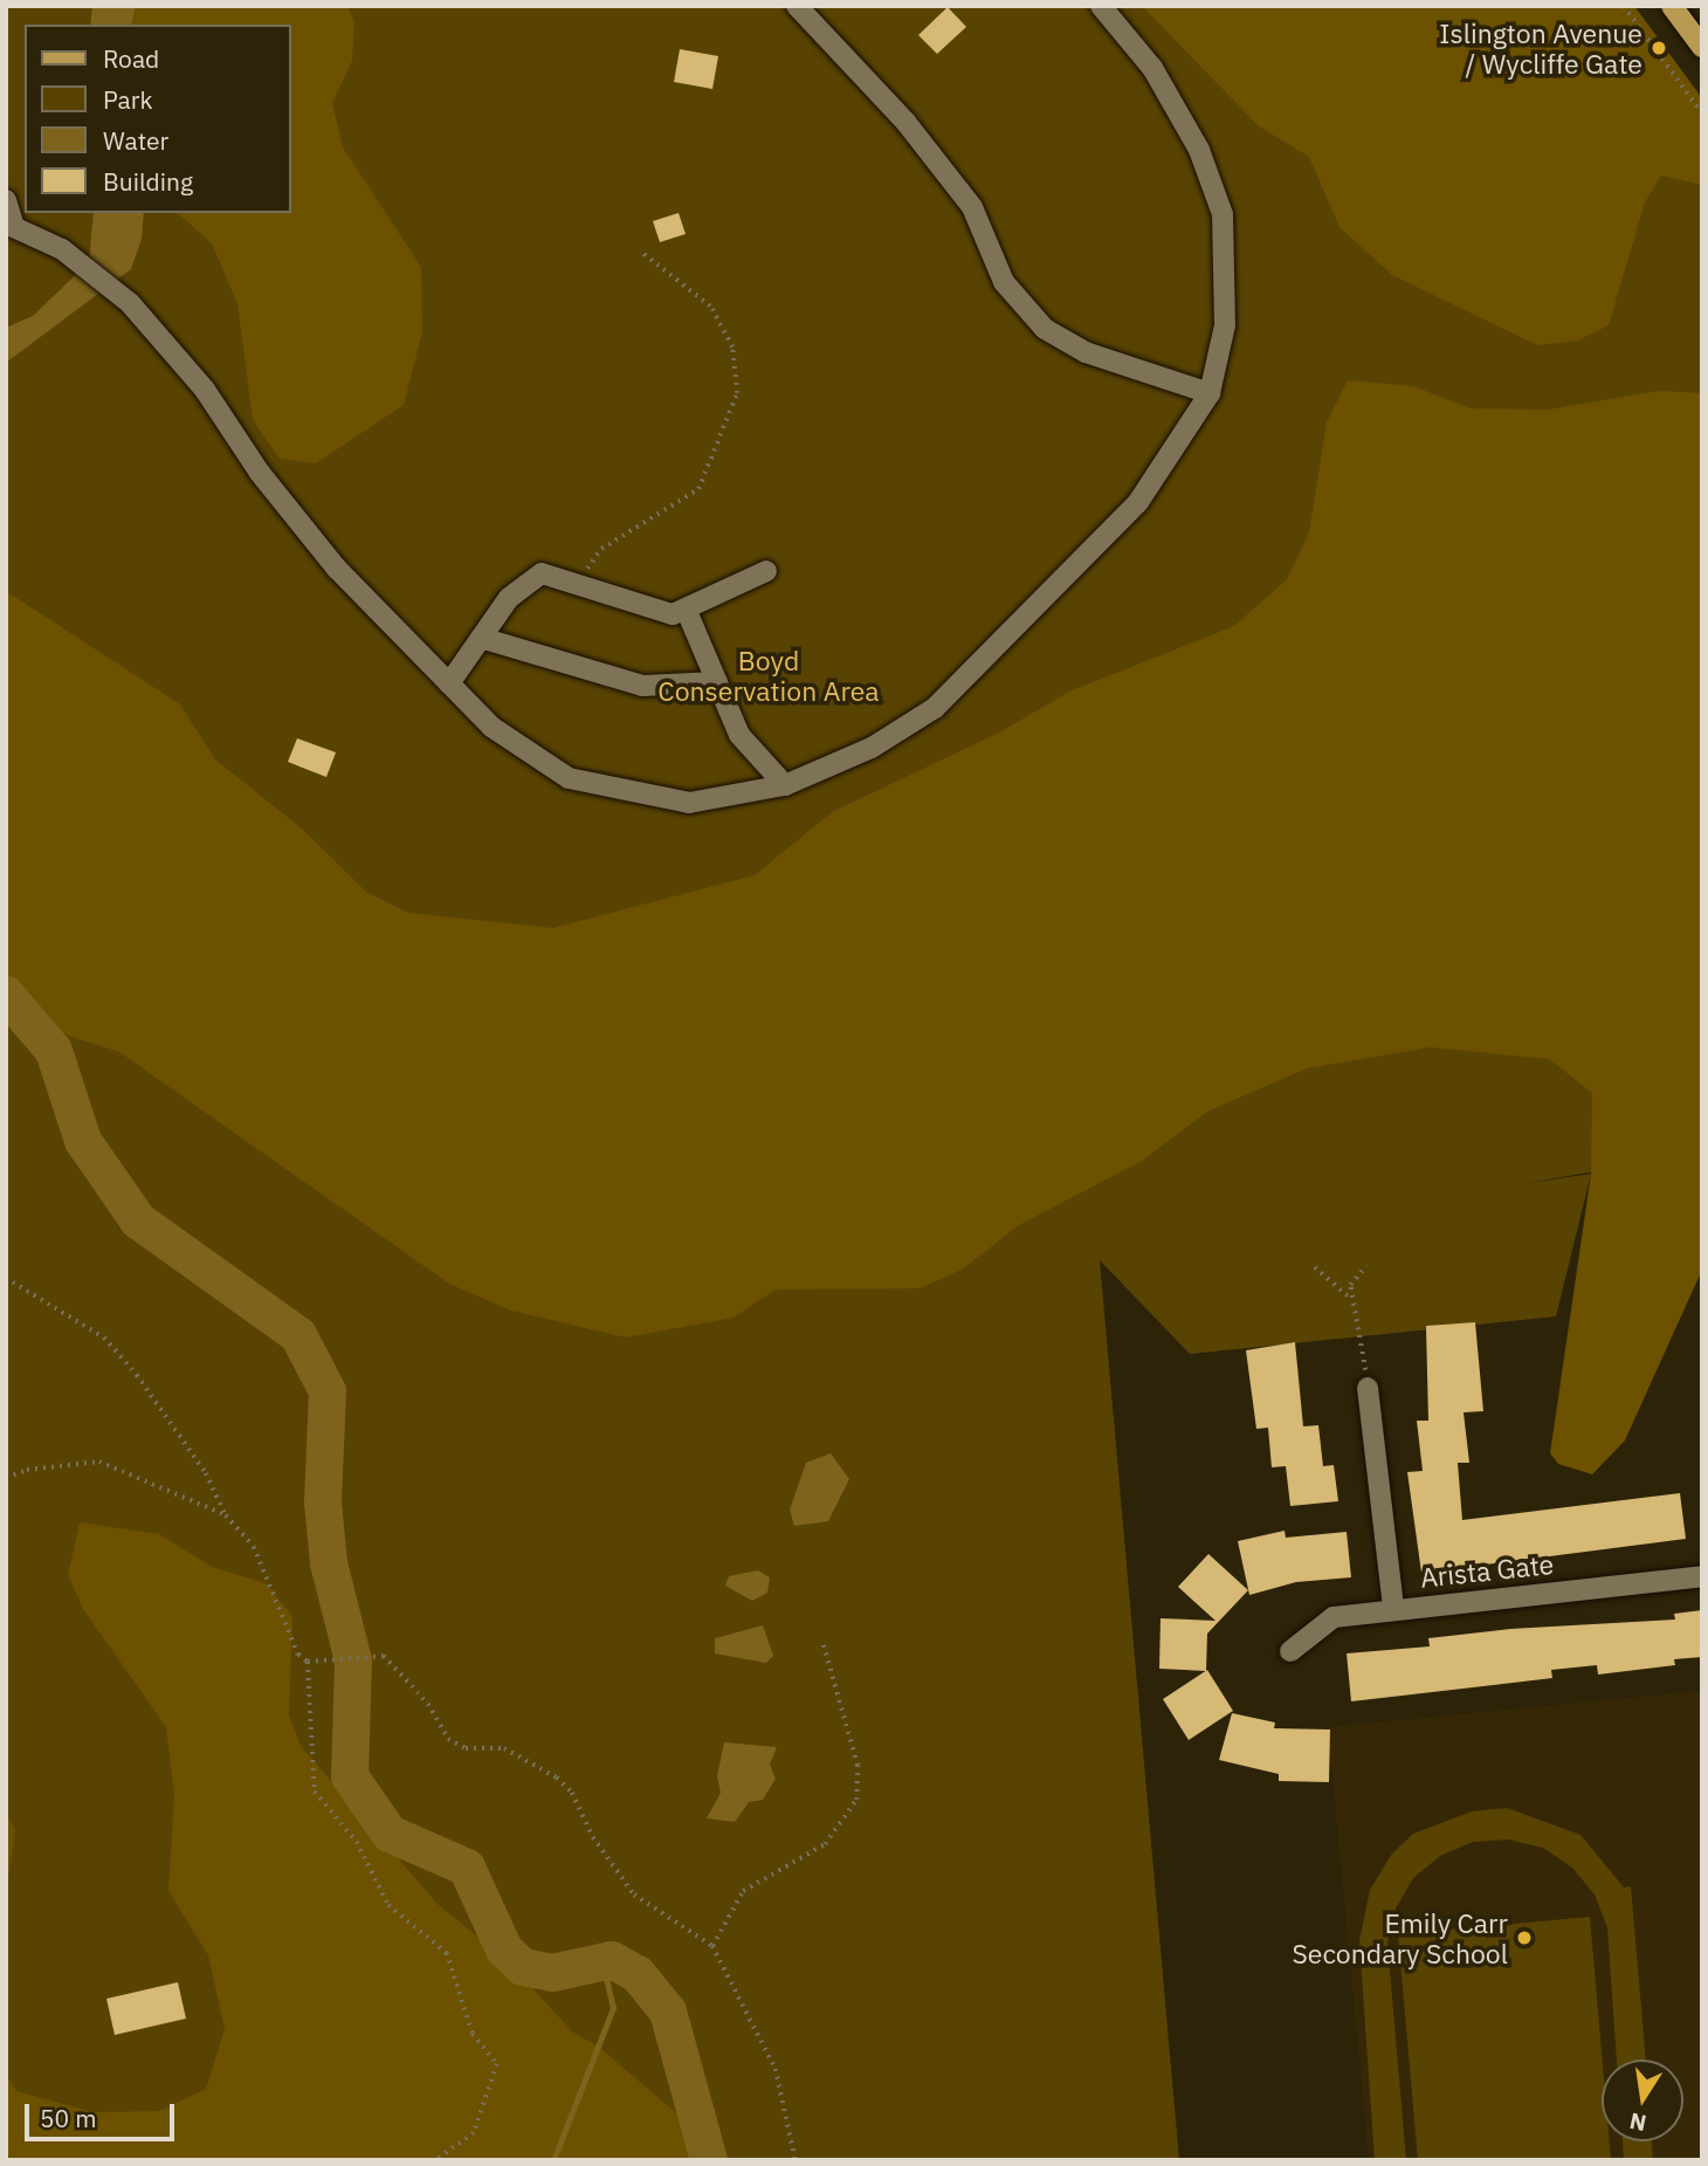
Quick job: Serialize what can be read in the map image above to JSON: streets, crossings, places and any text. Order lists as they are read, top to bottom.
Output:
{
  "streets": {
    "street": ["Arista Gate"]
  },
  "parks": ["Boyd Conservation Area"],
  "places": ["Islington Avenue / Wycliffe Gate", "Emily Carr Secondary School"],
  "legend": [
    "Road",
    "Park",
    "Water",
    "Building"
  ],
  "scale_bar": "50 m",
  "north": "bottom"
}
